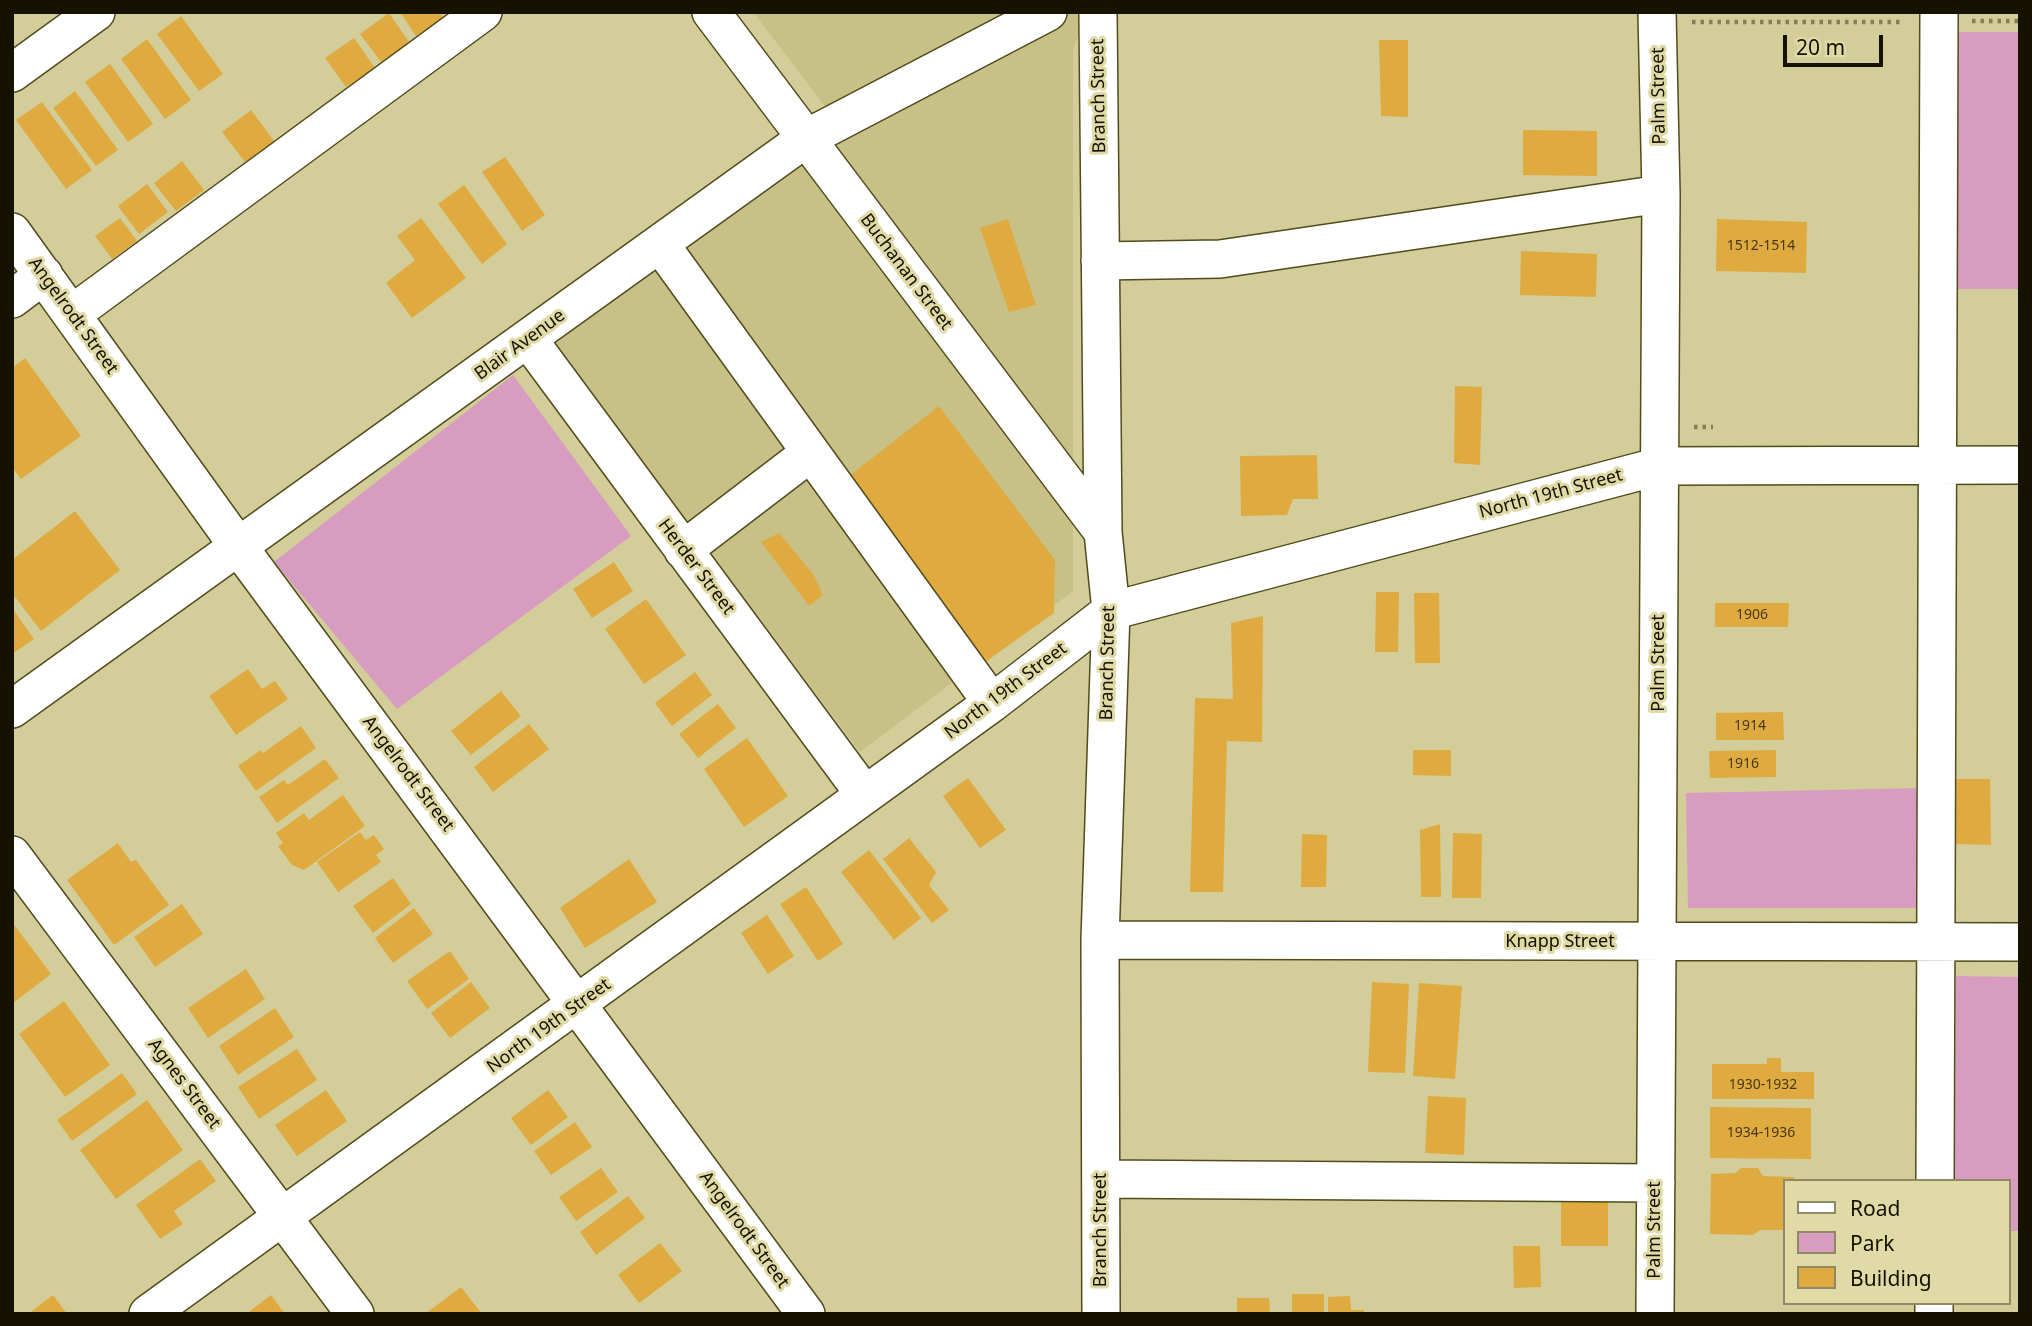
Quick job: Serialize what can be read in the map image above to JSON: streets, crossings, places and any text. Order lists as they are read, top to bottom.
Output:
{
  "streets": {
    "street": [
      "Branch Street",
      "Palm Street",
      "Buchanan Street",
      "Angelrodt Street",
      "Blair Avenue",
      "North 19th Street",
      "Herder Street",
      "Knapp Street",
      "Agnes Street"
    ]
  },
  "crossings": [
    ["Branch Street", "Buchanan Street"],
    ["Branch Street", "North 19th Street"],
    ["Branch Street", "Knapp Street"],
    ["Palm Street", "North 19th Street"],
    ["Palm Street", "Knapp Street"],
    ["Buchanan Street", "Blair Avenue"],
    ["Angelrodt Street", "Blair Avenue"],
    ["Angelrodt Street", "North 19th Street"],
    ["Blair Avenue", "Herder Street"],
    ["North 19th Street", "Herder Street"],
    ["North 19th Street", "Agnes Street"]
  ],
  "house_numbers": [
    "1512-1514",
    "1906",
    "1914",
    "1916",
    "1930-1932",
    "1934-1936"
  ],
  "legend": ["Road", "Park", "Building"],
  "scale_bar": "20 m"
}
